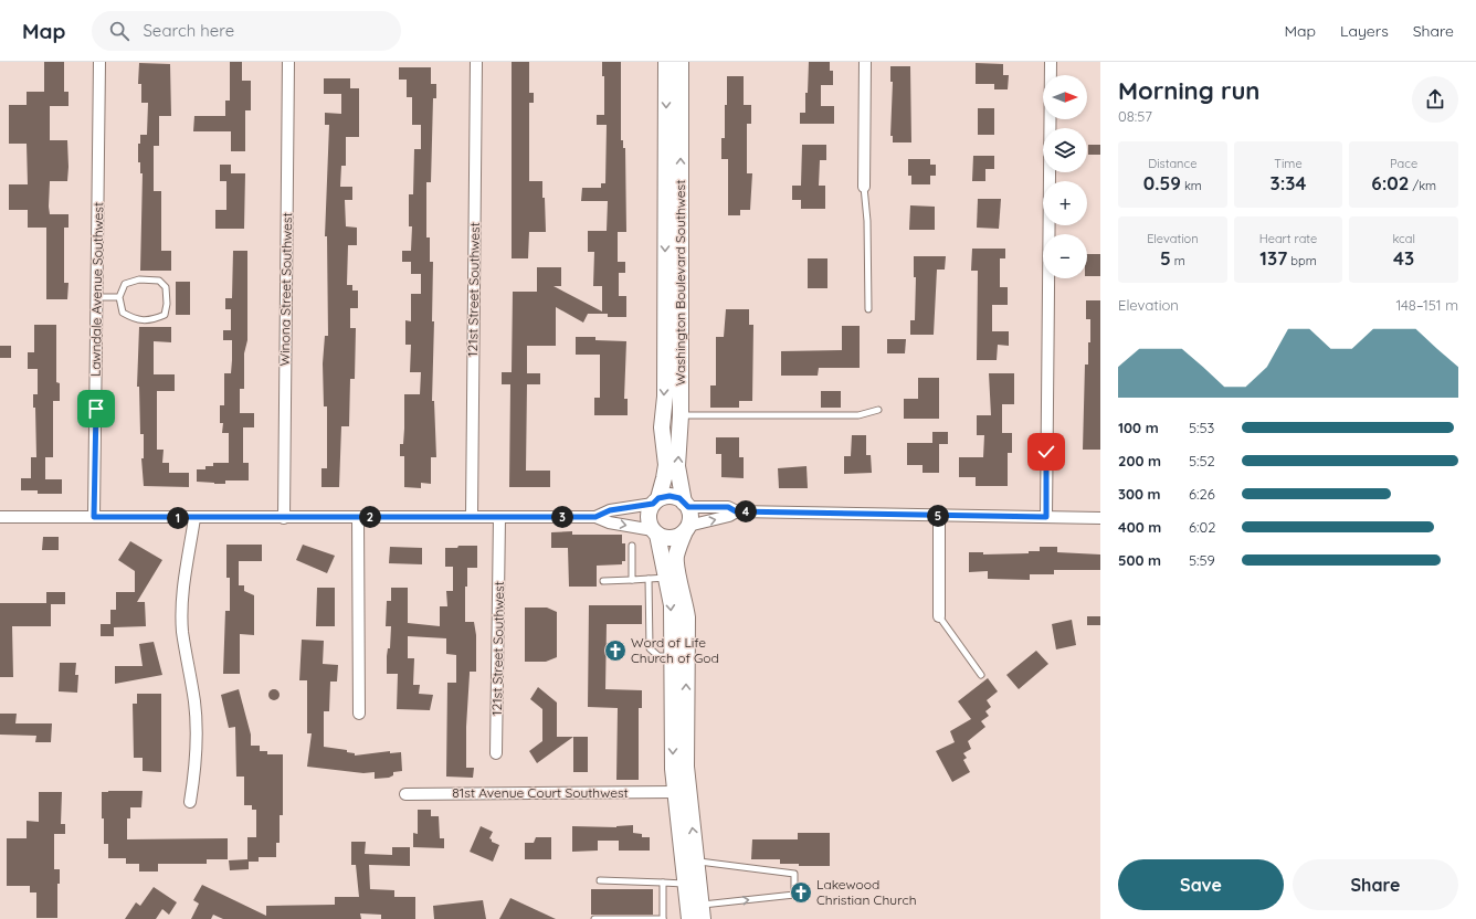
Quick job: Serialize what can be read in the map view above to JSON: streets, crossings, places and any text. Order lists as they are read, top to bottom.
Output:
{
  "streets": {
    "main road": ["Washington Boulevard Southwest"],
    "street": [
      "Lawndale Avenue Southwest",
      "Winona Street Southwest",
      "121st Street Southwest",
      "81st Avenue Court Southwest"
    ]
  },
  "places": {
    "church": ["Word of Life Church of God", "Lakewood Christian Church"]
  },
  "north": "right",
  "page": {
    "header": "Map",
    "search": "Search here",
    "nav": ["Map", "Layers", "Share"],
    "heading": ["Morning run", "08:57"],
    "map_buttons": ["+", "−"],
    "stats": [
      ["Distance", "0.59 km"],
      ["Time", "3:34"],
      ["Pace", "6:02 /km"],
      ["Elevation", "5 m"],
      ["Heart rate", "137 bpm"],
      ["kcal", "43"]
    ],
    "chart": ["Elevation", "148–151 m"],
    "list": [
      {
        "name": "100 m",
        "note": "5:53"
      },
      {
        "name": "200 m",
        "note": "5:52"
      },
      {
        "name": "300 m",
        "note": "6:26"
      },
      {
        "name": "400 m",
        "note": "6:02"
      },
      {
        "name": "500 m",
        "note": "5:59"
      }
    ],
    "pins": [
      "4",
      "5",
      "2",
      "3",
      "1"
    ],
    "buttons": ["Save", "Share"]
  }
}
